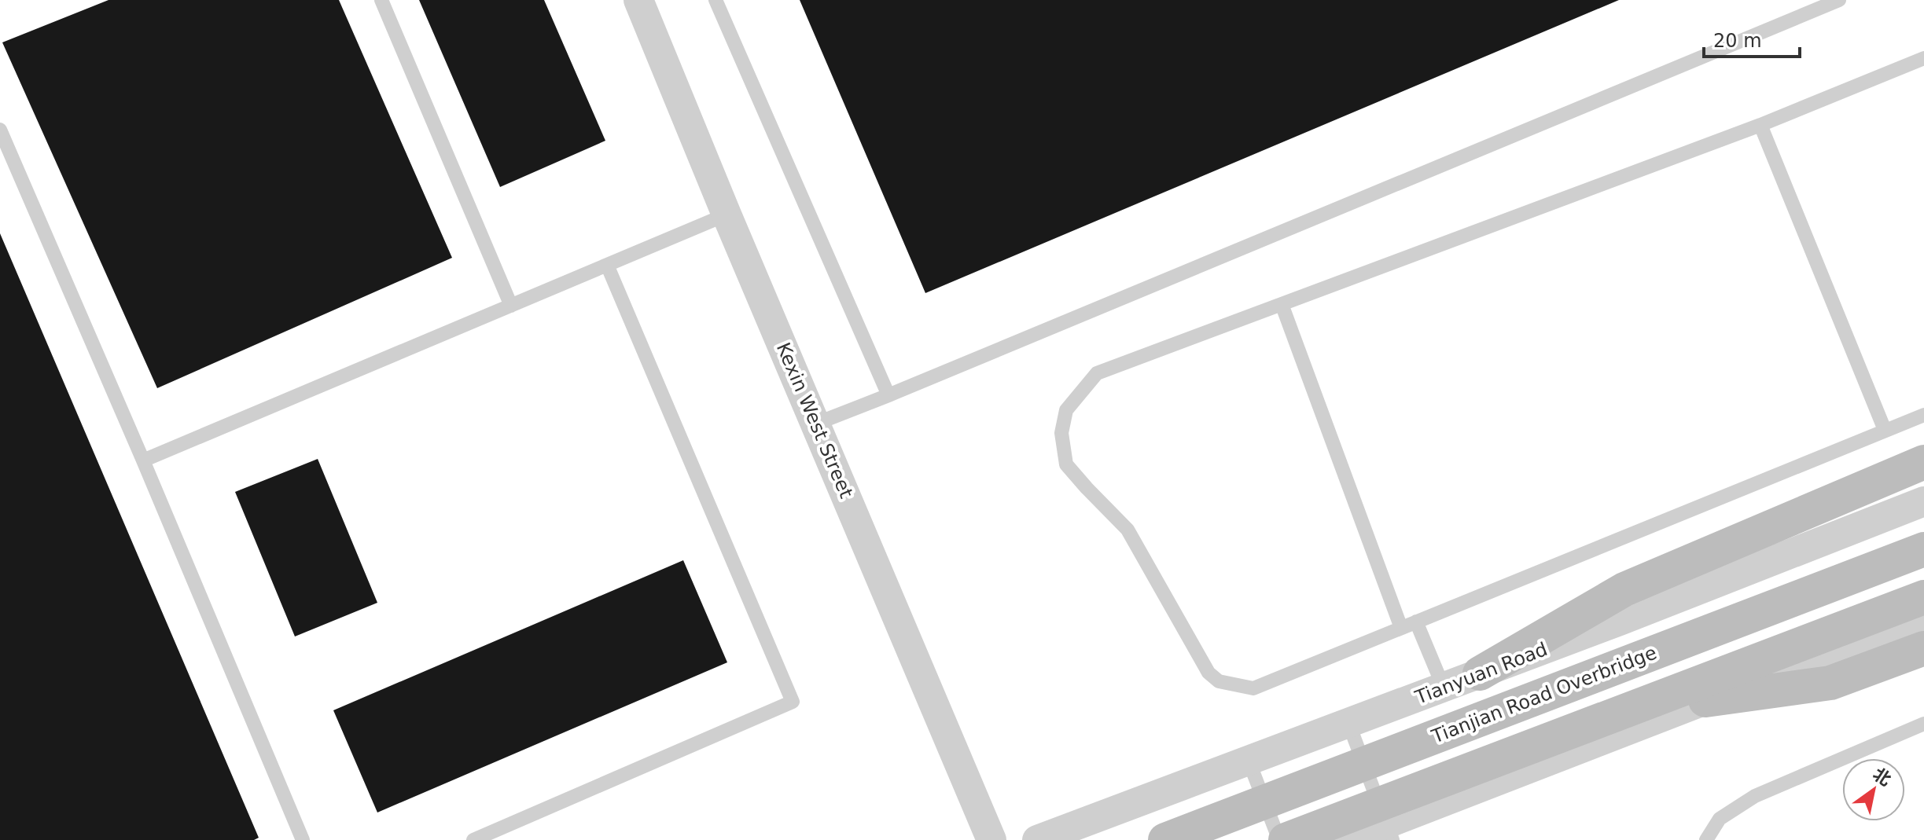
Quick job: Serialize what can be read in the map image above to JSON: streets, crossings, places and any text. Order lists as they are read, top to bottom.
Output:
{
  "streets": {
    "main road": ["Tianjian Road Overbridge"],
    "street": ["Kexin West Street", "Tianyuan Road"]
  },
  "scale_bar": "20 m",
  "north": "top right"
}
